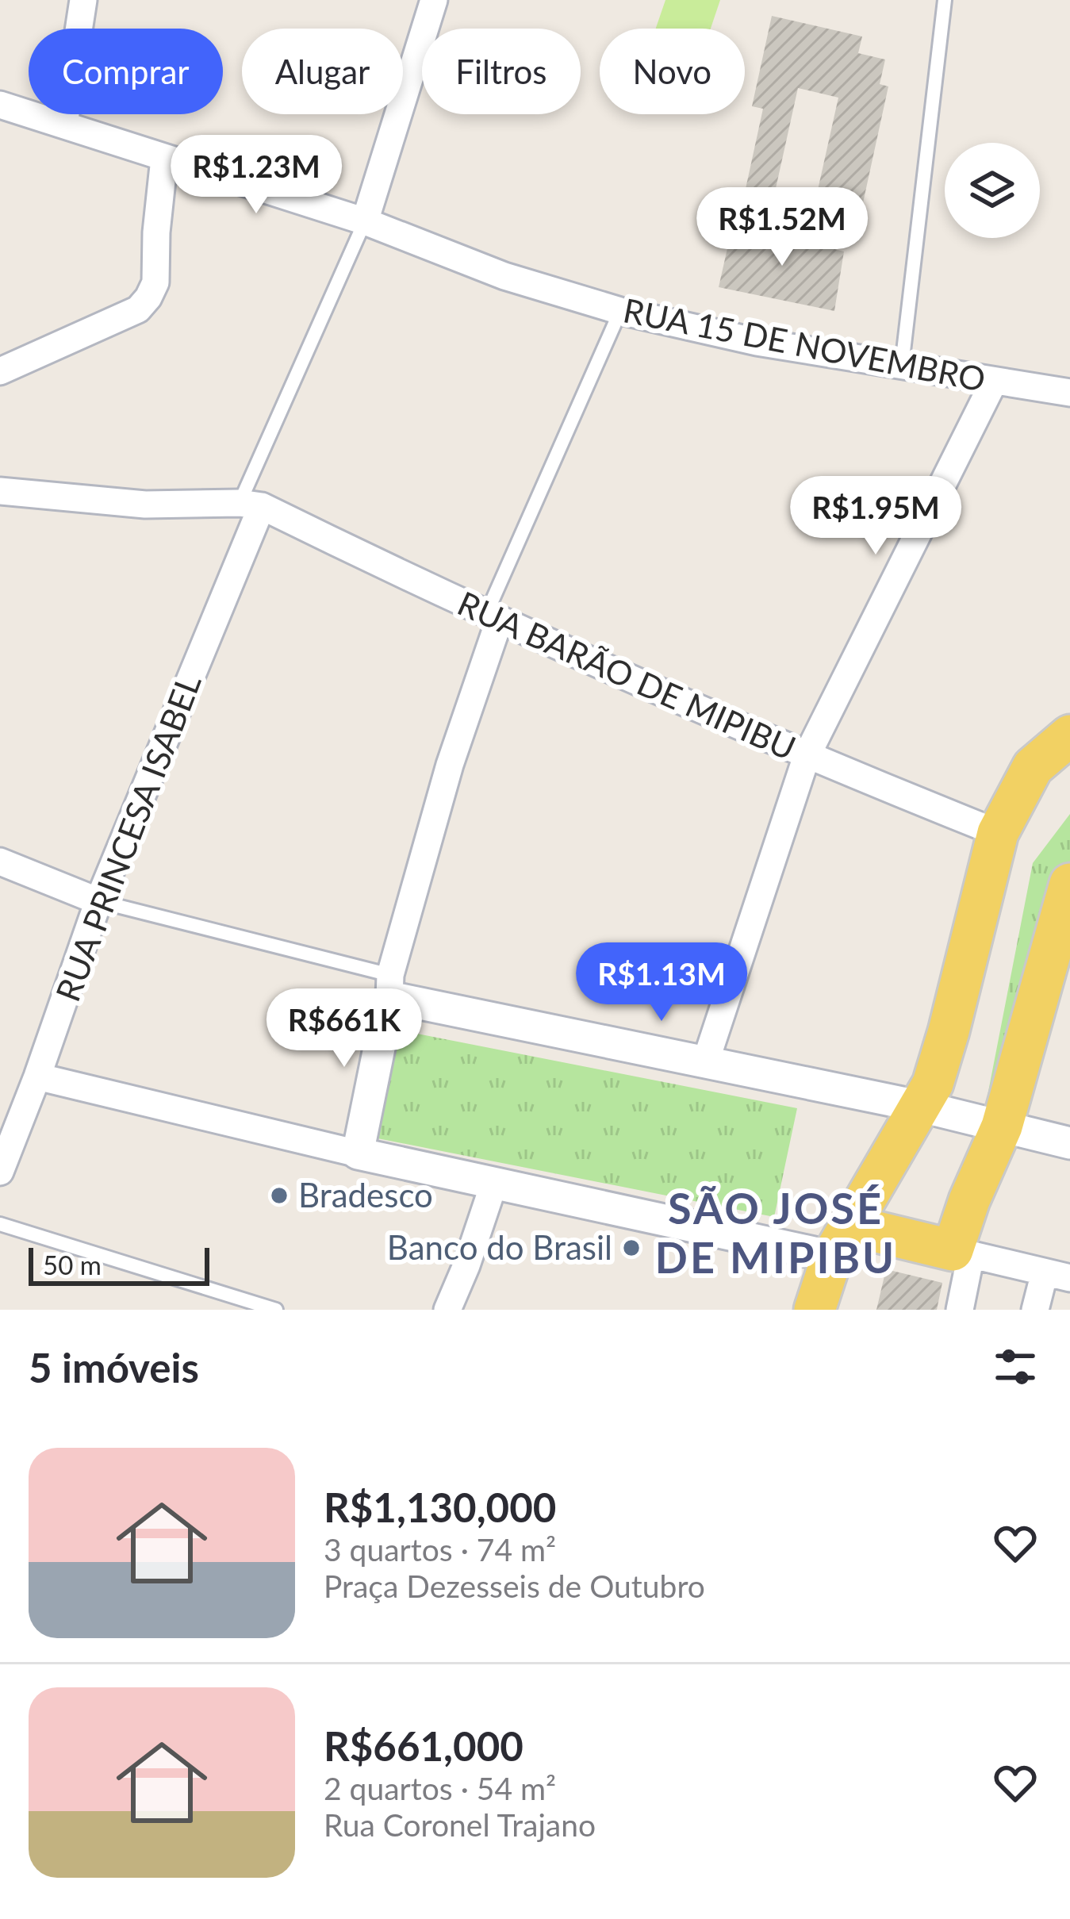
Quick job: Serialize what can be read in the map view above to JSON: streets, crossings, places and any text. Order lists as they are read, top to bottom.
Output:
{
  "streets": {
    "street": ["RUA 15 DE NOVEMBRO", "RUA BARÃO DE MIPIBU", "RUA PRINCESA ISABEL"]
  },
  "crossings": [
    ["RUA 15 DE NOVEMBRO", "RUA PRINCESA ISABEL"],
    ["RUA BARÃO DE MIPIBU", "RUA PRINCESA ISABEL"]
  ],
  "districts": ["SÃO JOSÉ DE MIPIBU"],
  "places": ["Bradesco", "Banco do Brasil"],
  "scale_bar": "50 m",
  "page": {
    "chip": [
      "Comprar",
      "Alugar",
      "Filtros",
      "Novo"
    ],
    "price": [
      "R$1.23M",
      "R$1.52M",
      "R$1.95M",
      "R$1.13M",
      "R$661K"
    ],
    "scale": "50 m",
    "heading": "5 imóveis",
    "list": [
      {
        "name": "R$1,130,000",
        "note": "3 quartos · 74 m² · Praça Dezesseis de Outubro"
      },
      {
        "name": "R$661,000",
        "note": "2 quartos · 54 m² · Rua Coronel Trajano"
      }
    ]
  }
}
